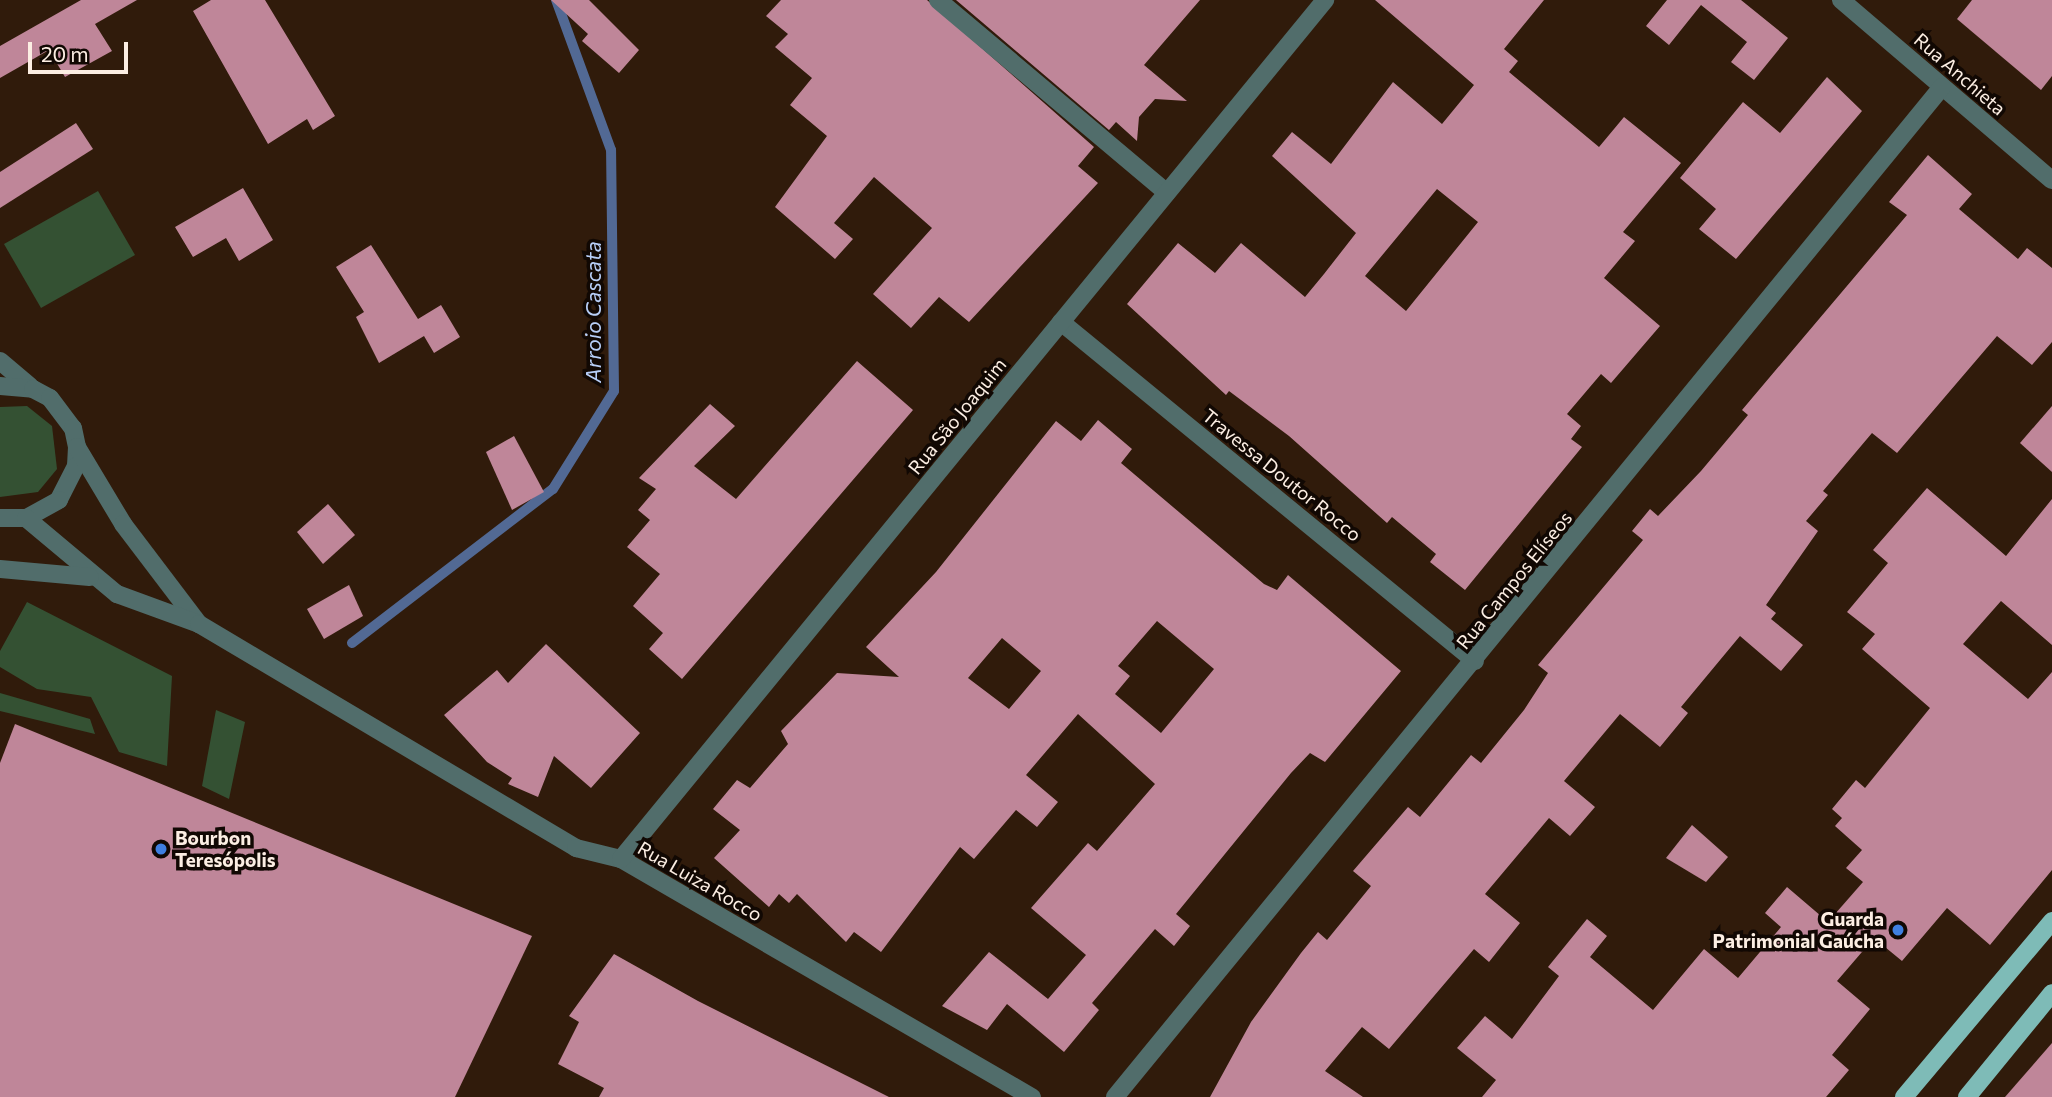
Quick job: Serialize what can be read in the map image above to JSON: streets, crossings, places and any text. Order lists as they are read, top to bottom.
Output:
{
  "streets": {
    "street": [
      "Rua Anchieta",
      "Rua São Joaquim",
      "Travessa Doutor Rocco",
      "Rua Campos Elíseos",
      "Rua Luiza Rocco"
    ]
  },
  "crossings": [
    ["Rua Anchieta", "Rua Campos Elíseos"],
    ["Rua São Joaquim", "Travessa Doutor Rocco"],
    ["Rua São Joaquim", "Rua Luiza Rocco"],
    ["Travessa Doutor Rocco", "Rua Campos Elíseos"]
  ],
  "water": ["Arroio Cascata"],
  "places": ["Bourbon Teresópolis", "Guarda Patrimonial Gaúcha"],
  "scale_bar": "20 m"
}
